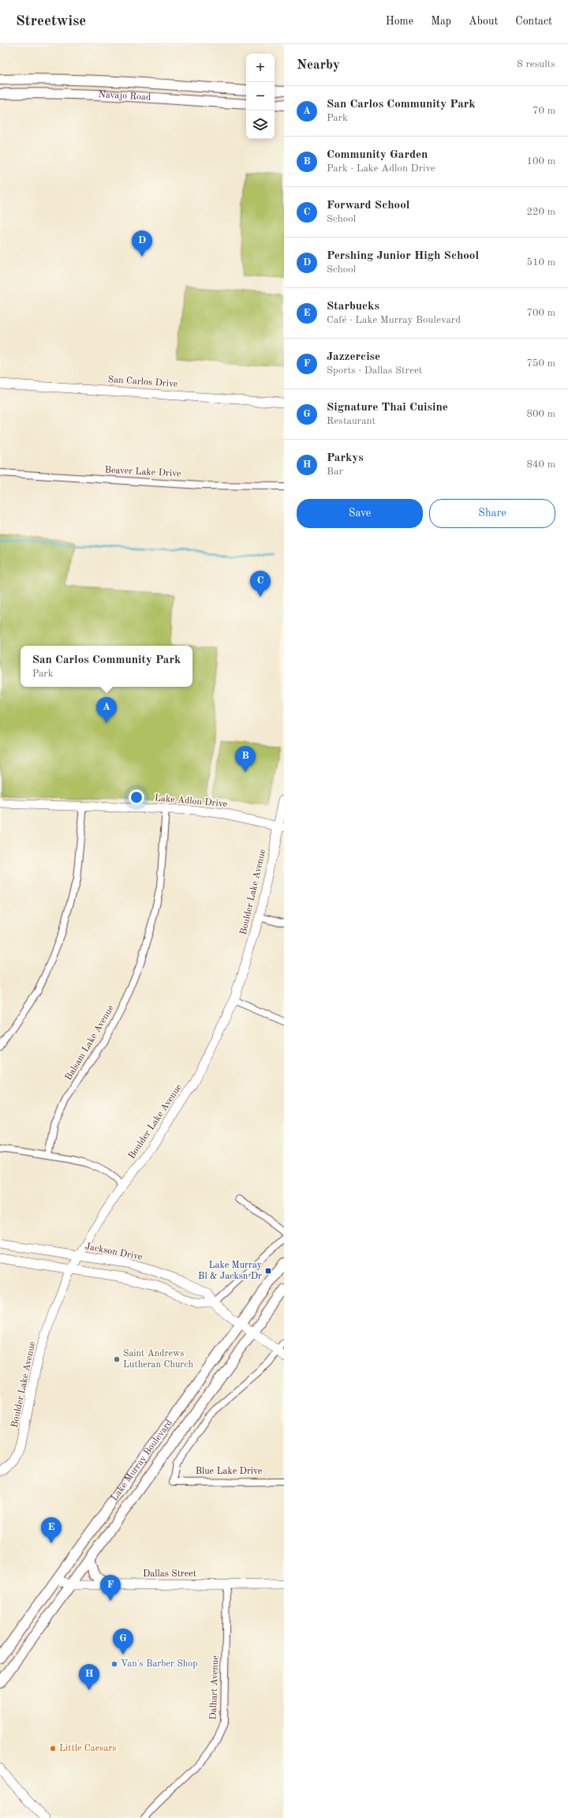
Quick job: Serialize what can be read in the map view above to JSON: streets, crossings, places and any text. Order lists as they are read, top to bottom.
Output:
{
  "streets": {
    "main road": ["Navajo Road", "Lake Murray Boulevard"],
    "street": [
      "San Carlos Drive",
      "Beaver Lake Drive",
      "Lake Adlon Drive",
      "Boulder Lake Avenue",
      "Balsam Lake Avenue",
      "Jackson Drive",
      "Blue Lake Drive",
      "Dallas Street",
      "Dalhart Avenue"
    ]
  },
  "crossings": [
    ["Lake Adlon Drive", "Boulder Lake Avenue"],
    ["Lake Adlon Drive", "Balsam Lake Avenue"],
    ["Boulder Lake Avenue", "Jackson Drive"],
    ["Jackson Drive", "Lake Murray Boulevard"],
    ["Jackson Drive", "Blue Lake Drive"],
    ["Lake Murray Boulevard", "Dallas Street"],
    ["Dallas Street", "Dalhart Avenue"]
  ],
  "places": {
    "transit": ["Lake Murray Bl & Jacksn Dr"],
    "other": ["Saint Andrews Lutheran Church", "Van's Barber Shop", "Little Caesars"]
  },
  "page": {
    "header": "Streetwise",
    "nav": [
      "Home",
      "Map",
      "About",
      "Contact"
    ],
    "heading": ["Nearby", "8 results"],
    "map_buttons": ["+", "−"],
    "list": [
      {
        "mark": "A",
        "name": "San Carlos Community Park",
        "note": "Park",
        "value": "70 m"
      },
      {
        "mark": "B",
        "name": "Community Garden",
        "note": "Park · Lake Adlon Drive",
        "value": "100 m"
      },
      {
        "mark": "C",
        "name": "Forward School",
        "note": "School",
        "value": "220 m"
      },
      {
        "mark": "D",
        "name": "Pershing Junior High School",
        "note": "School",
        "value": "510 m"
      },
      {
        "mark": "E",
        "name": "Starbucks",
        "note": "Café · Lake Murray Boulevard",
        "value": "700 m"
      },
      {
        "mark": "F",
        "name": "Jazzercise",
        "note": "Sports · Dallas Street",
        "value": "750 m"
      },
      {
        "mark": "G",
        "name": "Signature Thai Cuisine",
        "note": "Restaurant",
        "value": "800 m"
      },
      {
        "mark": "H",
        "name": "Parkys",
        "note": "Bar",
        "value": "840 m"
      }
    ],
    "pins": [
      "D",
      "C",
      "A",
      "B",
      "E",
      "F",
      "G",
      "H"
    ],
    "buttons": ["Save", "Share"],
    "popup": ["San Carlos Community Park", "Park"]
  }
}
